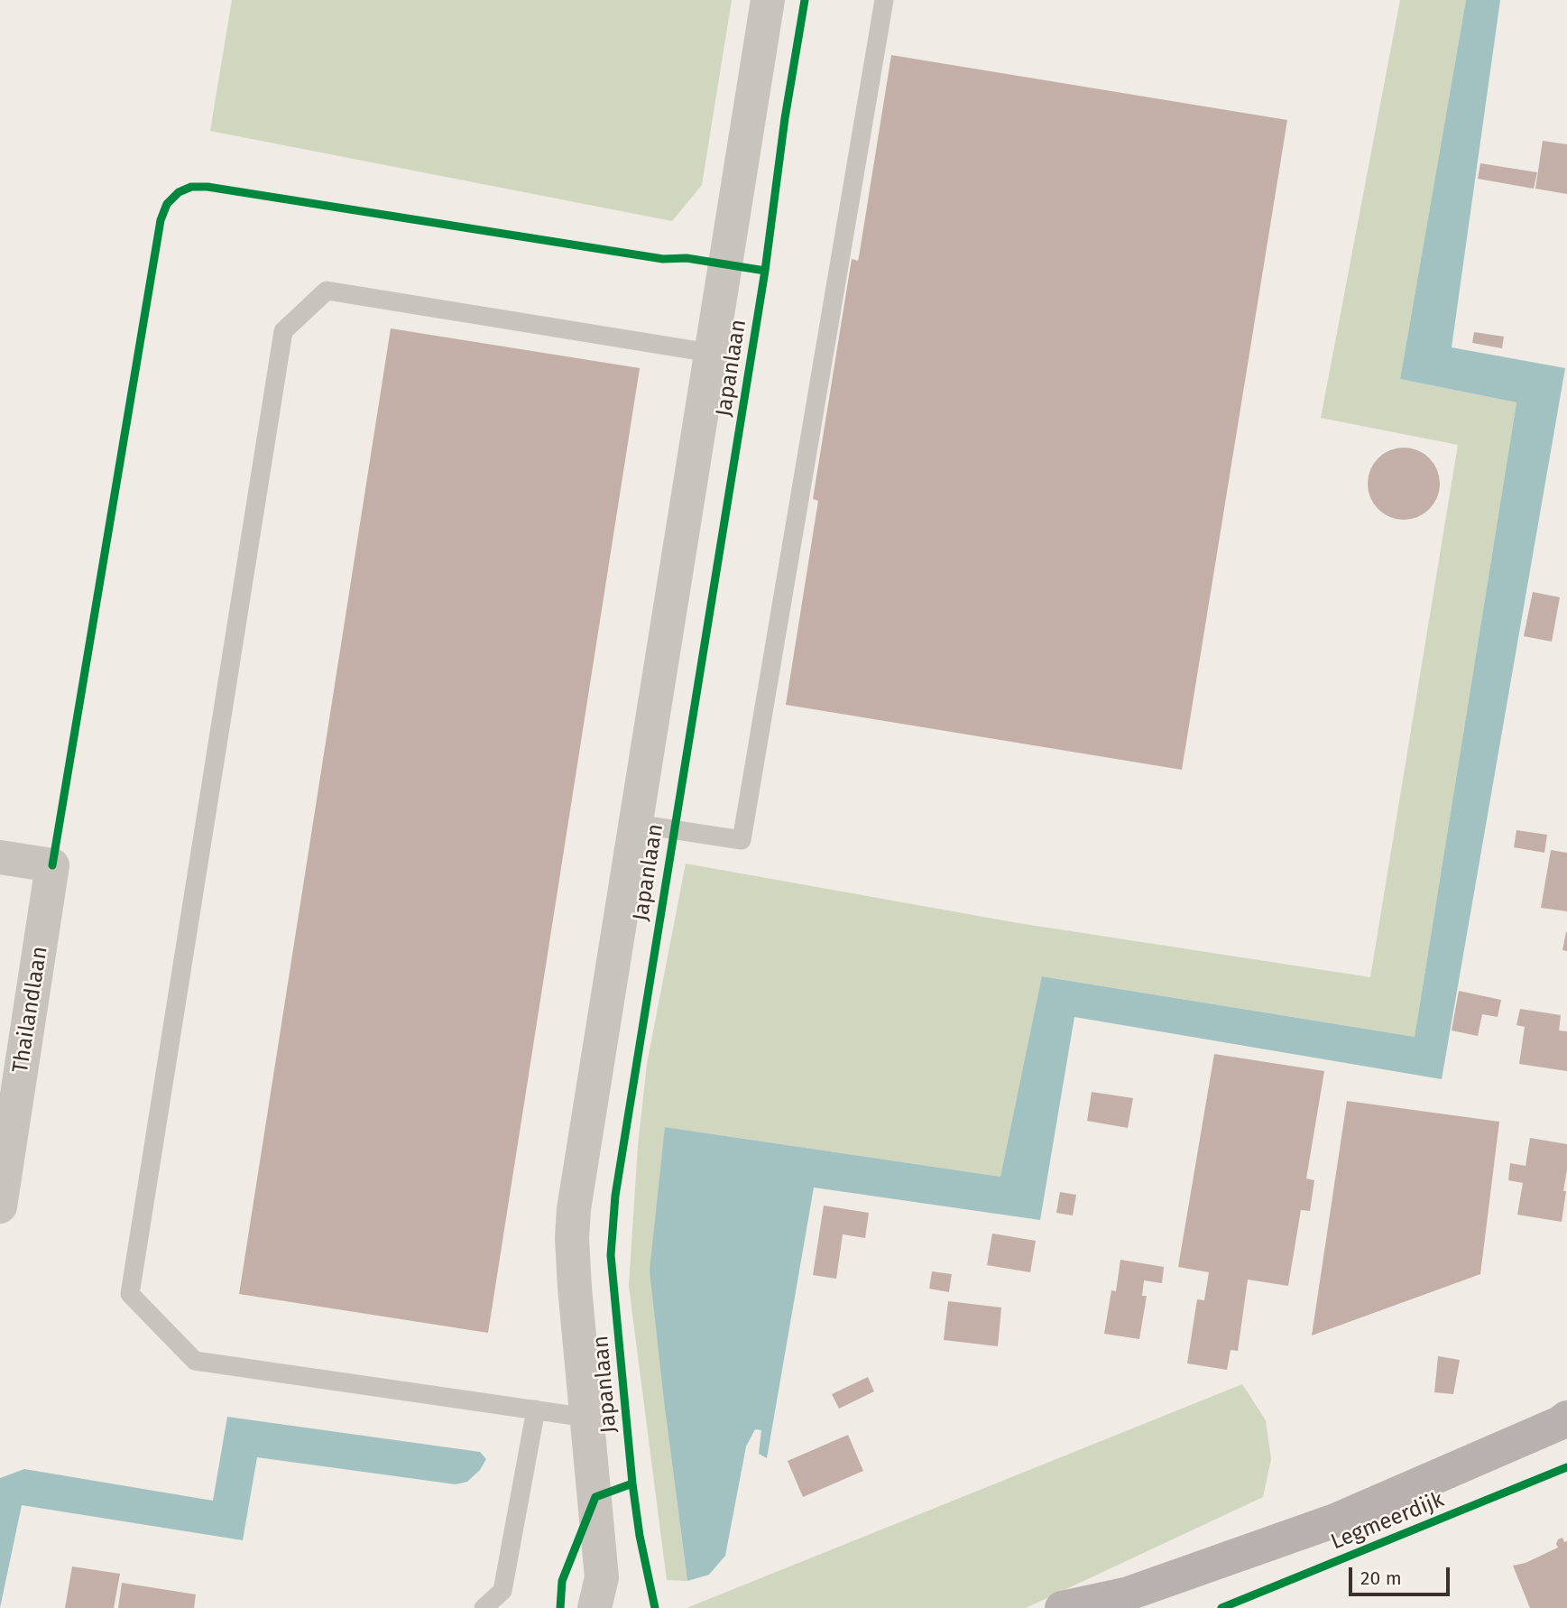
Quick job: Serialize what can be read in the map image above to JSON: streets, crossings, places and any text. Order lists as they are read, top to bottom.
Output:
{
  "streets": {
    "main road": ["Legmeerdijk"],
    "street": ["Japanlaan", "Thailandlaan"]
  },
  "scale_bar": "20 m"
}
